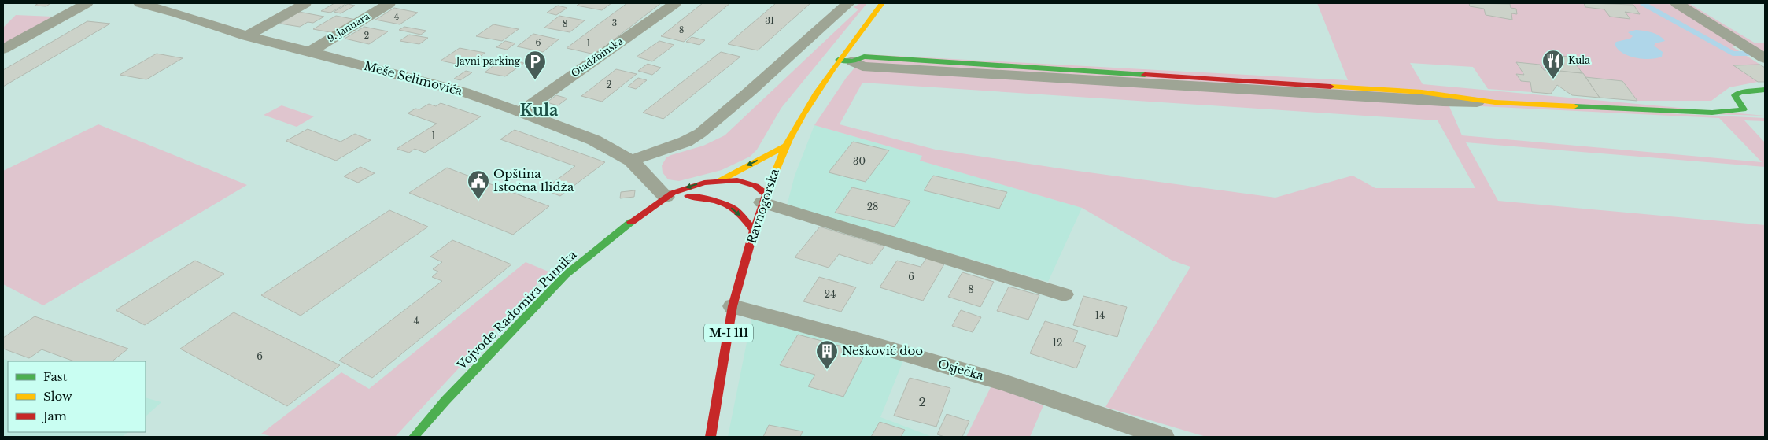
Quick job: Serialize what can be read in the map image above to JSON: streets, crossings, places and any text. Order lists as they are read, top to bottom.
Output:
{
  "streets": {
    "main road": ["Ravnogorska", "Vojvode Radomira Putnika", "M-I 111"],
    "street": [
      "9. januara",
      "Otadžbinska",
      "Meše Selimovića",
      "Osječka"
    ]
  },
  "crossings": [
    ["9. januara", "Meše Selimovića"],
    ["Otadžbinska", "Meše Selimovića"],
    ["Meše Selimovića", "Vojvode Radomira Putnika"],
    ["Ravnogorska", "Vojvode Radomira Putnika"],
    ["Ravnogorska", "Osječka"]
  ],
  "districts": ["Kula"],
  "places": {
    "restaurant": ["Kula"],
    "parking": ["Javni parking"],
    "public building": ["Opština Istočna Ilidža"],
    "building": ["Nešković doo"]
  },
  "house_numbers": [
    "4",
    "31",
    "3",
    "8",
    "8",
    "2",
    "6",
    "1",
    "2",
    "1",
    "30",
    "28",
    "6",
    "8",
    "24",
    "14",
    "4",
    "12",
    "6",
    "2"
  ],
  "legend": ["Fast", "Slow", "Jam"]
}
